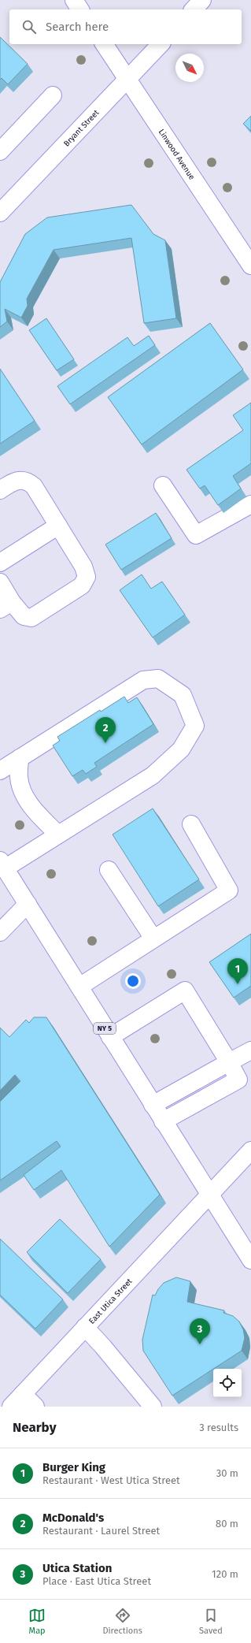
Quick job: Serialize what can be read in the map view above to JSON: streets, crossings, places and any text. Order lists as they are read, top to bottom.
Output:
{
  "streets": {
    "street": [
      "Bryant Street",
      "Linwood Avenue",
      "NY 5",
      "East Utica Street"
    ]
  },
  "crossings": [
    ["Bryant Street", "Linwood Avenue"],
    ["NY 5", "East Utica Street"]
  ],
  "north": "bottom right",
  "page": {
    "search": "Search here",
    "pins": ["2", "1", "3"],
    "heading": ["Nearby", "3 results"],
    "list": [
      {
        "mark": "1",
        "name": "Burger King",
        "note": "Restaurant · West Utica Street",
        "value": "30 m"
      },
      {
        "mark": "2",
        "name": "McDonald's",
        "note": "Restaurant · Laurel Street",
        "value": "80 m"
      },
      {
        "mark": "3",
        "name": "Utica Station",
        "note": "Place · East Utica Street",
        "value": "120 m"
      }
    ],
    "nav": ["Map", "Directions", "Saved"]
  }
}
